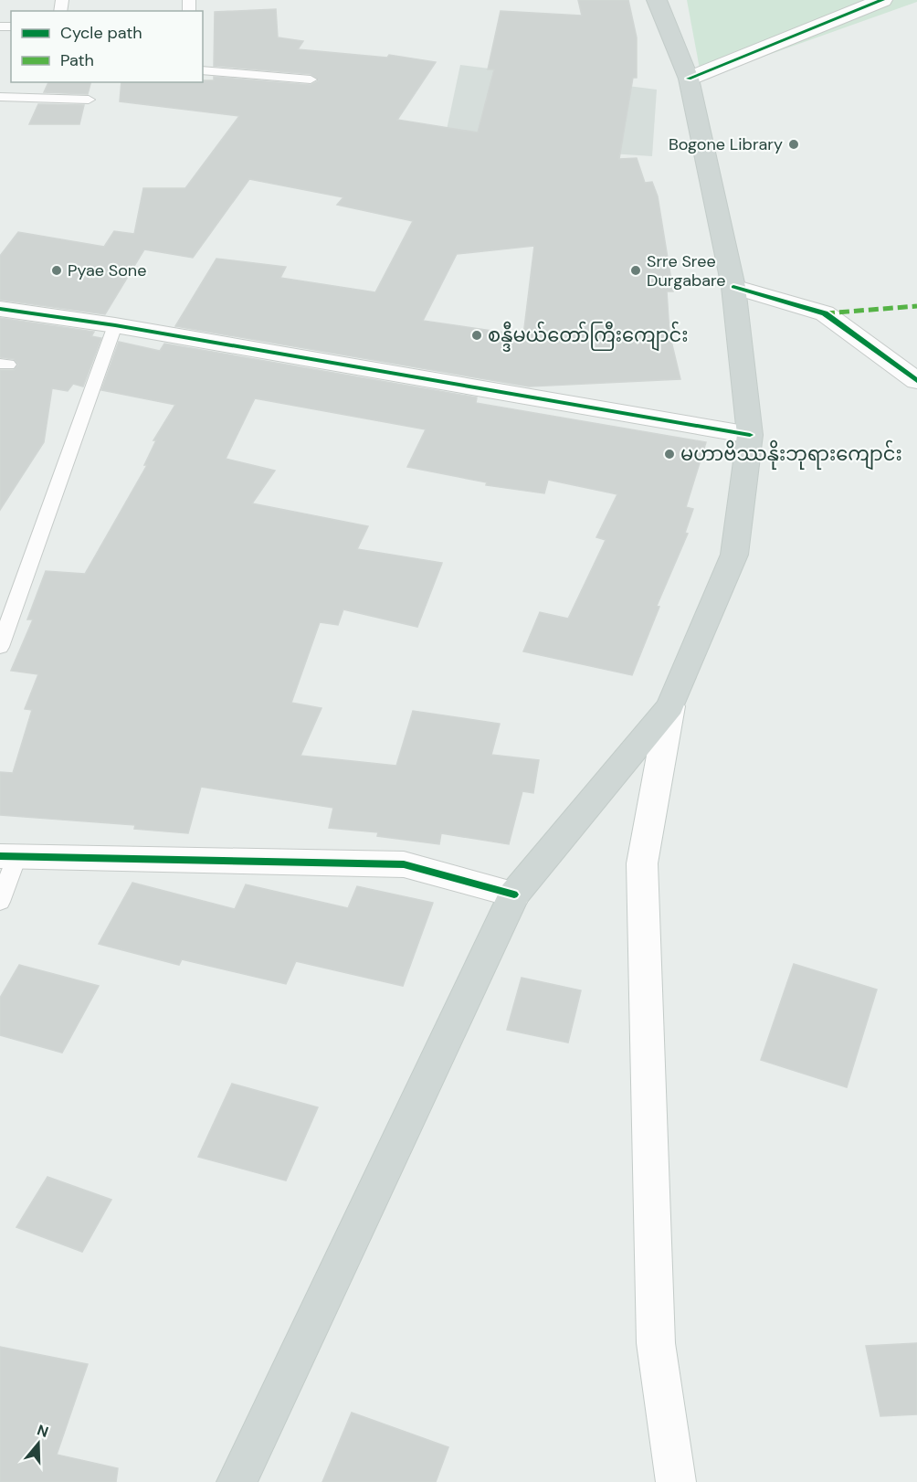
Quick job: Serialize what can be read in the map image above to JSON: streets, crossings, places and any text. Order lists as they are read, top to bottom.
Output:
{
  "places": [
    "Bogone Library",
    "Pyae Sone",
    "Srre Sree Durgabare",
    "စန္ဒီမယ်တော်ကြီးကျောင်း",
    "မဟာဗိဿနိုးဘုရားကျောင်း"
  ],
  "legend": ["Cycle path", "Path"],
  "north": "top"
}
